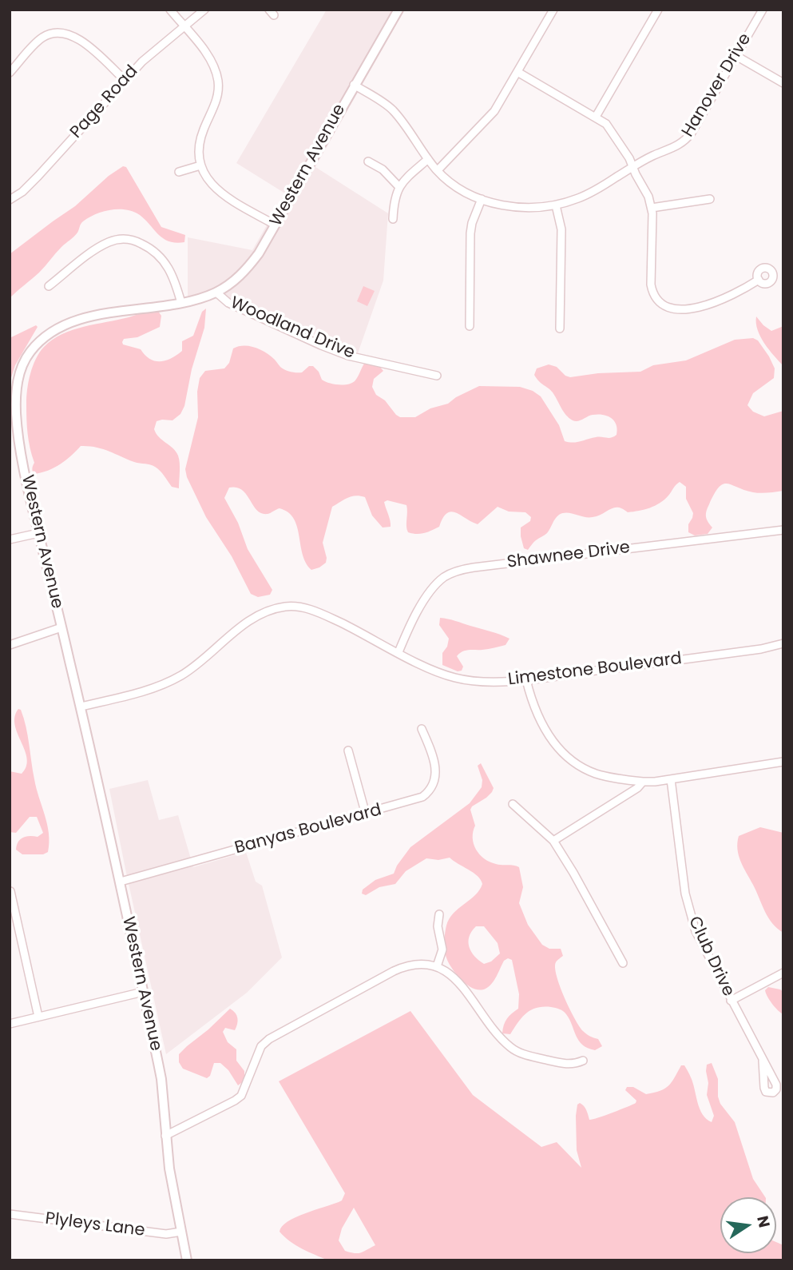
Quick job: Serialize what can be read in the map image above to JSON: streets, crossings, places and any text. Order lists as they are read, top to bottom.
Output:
{
  "streets": {
    "main road": ["Western Avenue"],
    "street": [
      "Hanover Drive",
      "Page Road",
      "Woodland Drive",
      "Shawnee Drive",
      "Limestone Boulevard",
      "Banyas Boulevard",
      "Club Drive",
      "Plyleys Lane"
    ]
  },
  "crossings": [
    ["Hanover Drive", "Western Avenue"],
    ["Western Avenue", "Woodland Drive"],
    ["Western Avenue", "Limestone Boulevard"],
    ["Western Avenue", "Banyas Boulevard"],
    ["Western Avenue", "Plyleys Lane"],
    ["Shawnee Drive", "Limestone Boulevard"]
  ],
  "north": "right"
}
